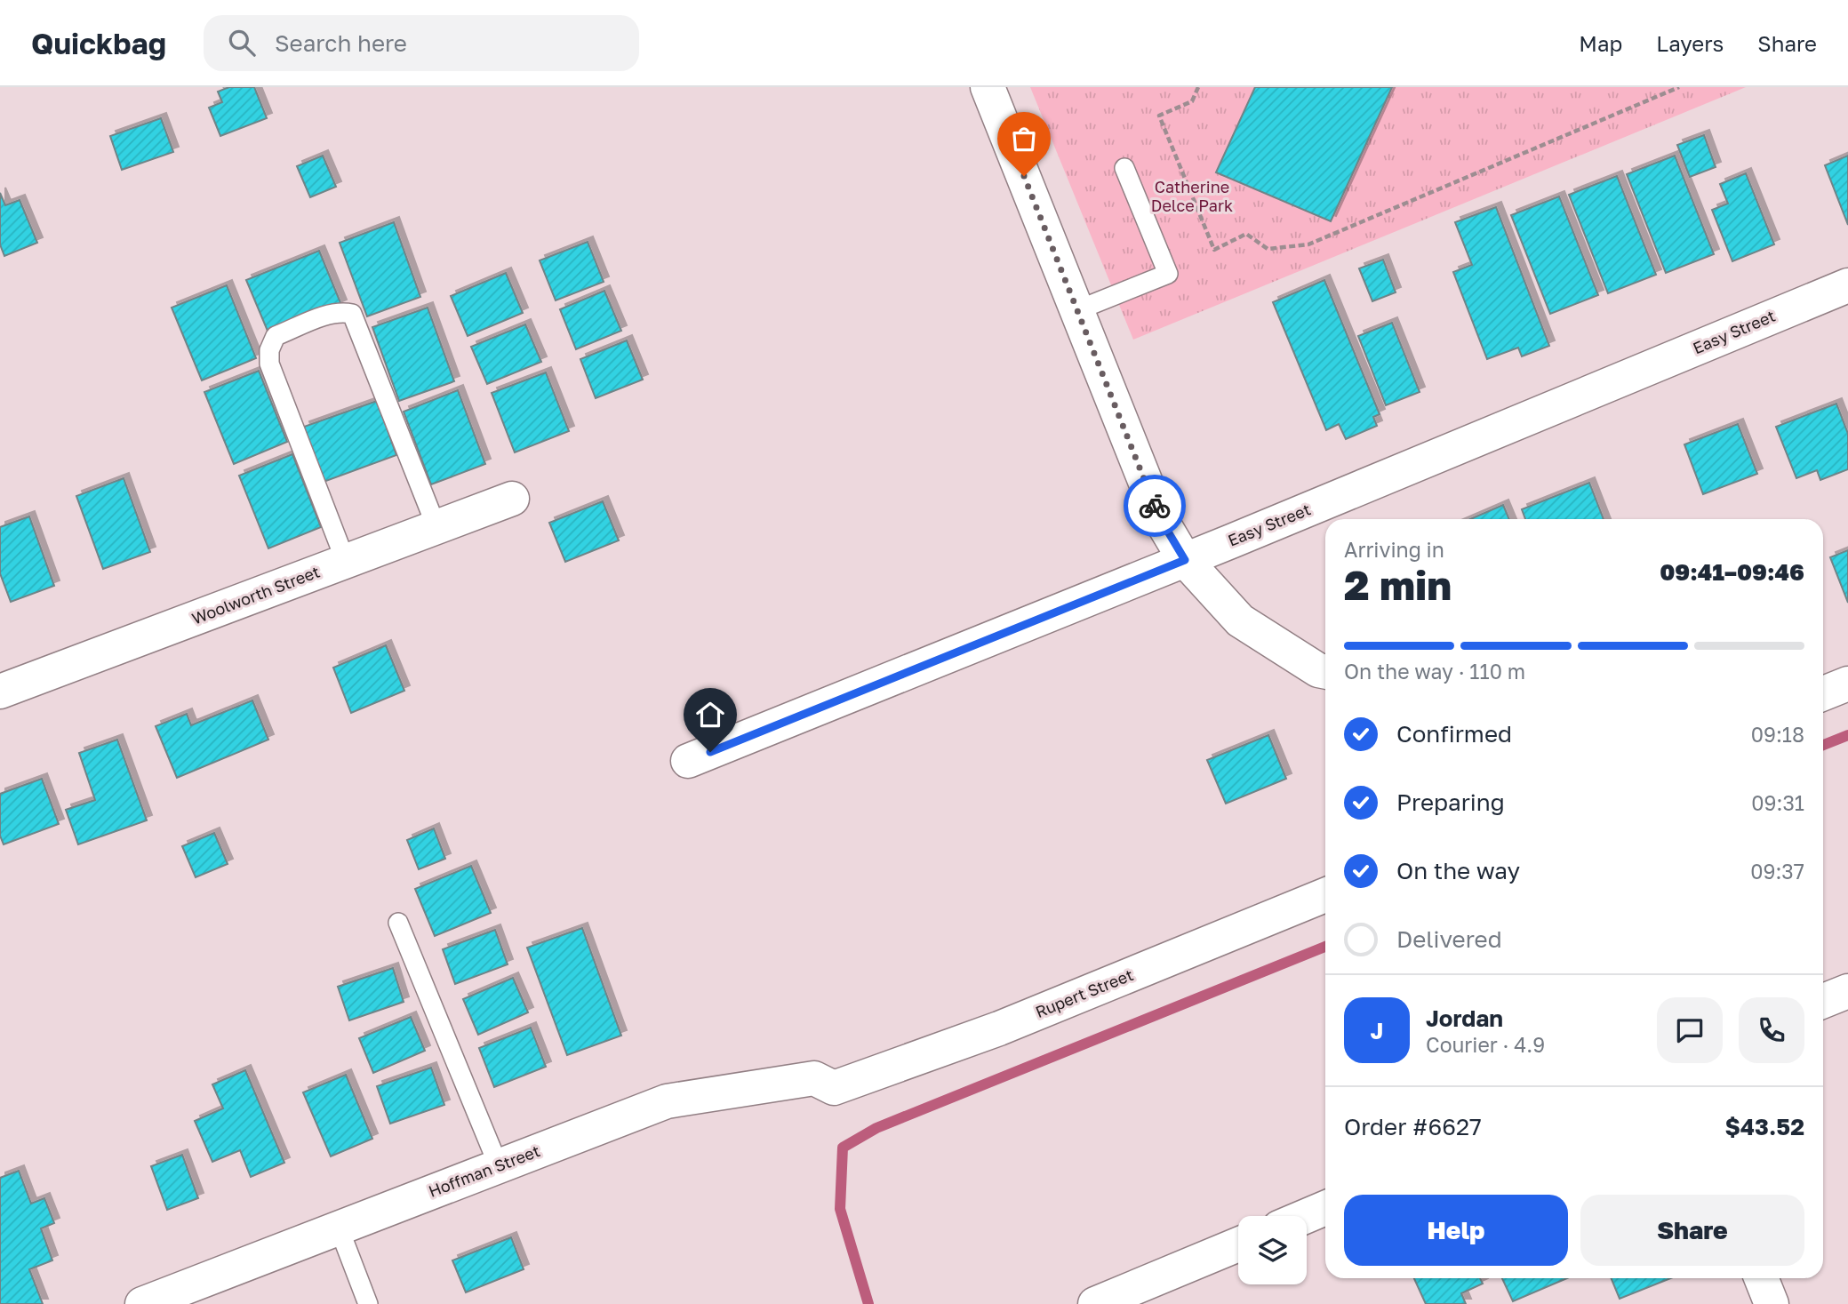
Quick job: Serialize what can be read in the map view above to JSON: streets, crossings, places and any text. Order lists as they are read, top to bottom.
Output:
{
  "streets": {
    "street": [
      "Easy Street",
      "Woolworth Street",
      "Rupert Street",
      "Hoffman Street"
    ]
  },
  "crossings": [
    ["Rupert Street", "Hoffman Street"]
  ],
  "parks": ["Catherine Delce Park"],
  "page": {
    "header": "Quickbag",
    "search": "Search here",
    "nav": ["Map", "Layers", "Share"],
    "heading": ["2 min", "Arriving in", "09:41–09:46"],
    "panel": [
      "Jordan",
      "Courier · 4.9",
      "Order #6627",
      "$43.52"
    ],
    "bar": "On the way · 110 m",
    "list": [
      ["Confirmed", "09:18"],
      ["Preparing", "09:31"],
      ["On the way", "09:37"],
      "Delivered"
    ],
    "round": "J",
    "buttons": ["Help", "Share"]
  }
}
